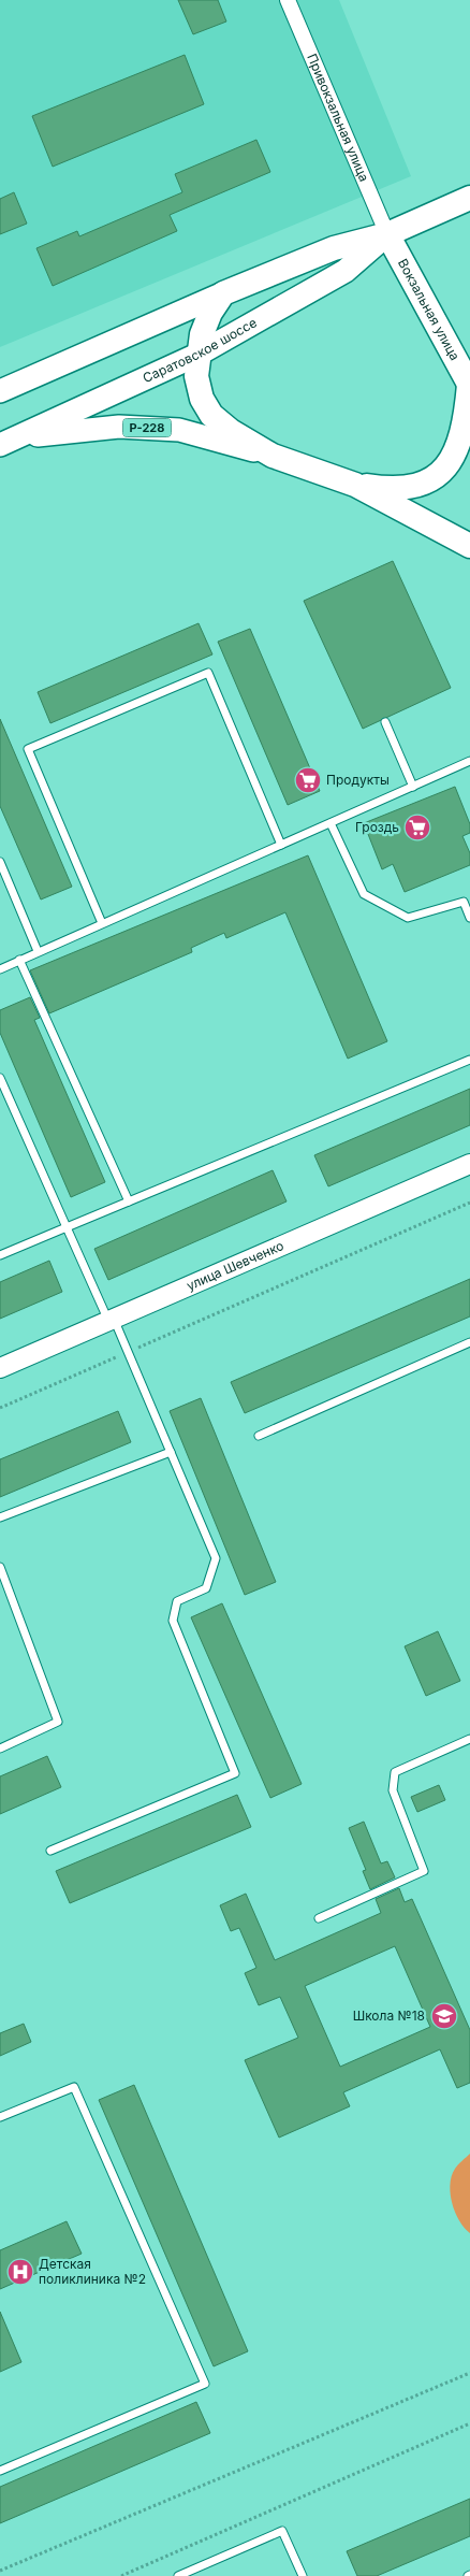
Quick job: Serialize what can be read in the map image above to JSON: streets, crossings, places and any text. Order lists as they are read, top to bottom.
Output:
{
  "streets": {
    "highway": ["Вокзальная улица", "Саратовское шоссе", "Р-228"],
    "street": ["Привокзальная улица", "улица Шевченко"]
  },
  "crossings": [
    ["Привокзальная улица", "Вокзальная улица"],
    ["Привокзальная улица", "Саратовское шоссе"],
    ["Вокзальная улица", "Саратовское шоссе"],
    ["Саратовское шоссе", "Р-228"]
  ],
  "places": {
    "supermarket": ["Продукты", "Гроздь"],
    "school or university": ["Школа №18"],
    "hospital": ["Детская поликлиника №2"]
  }
}
